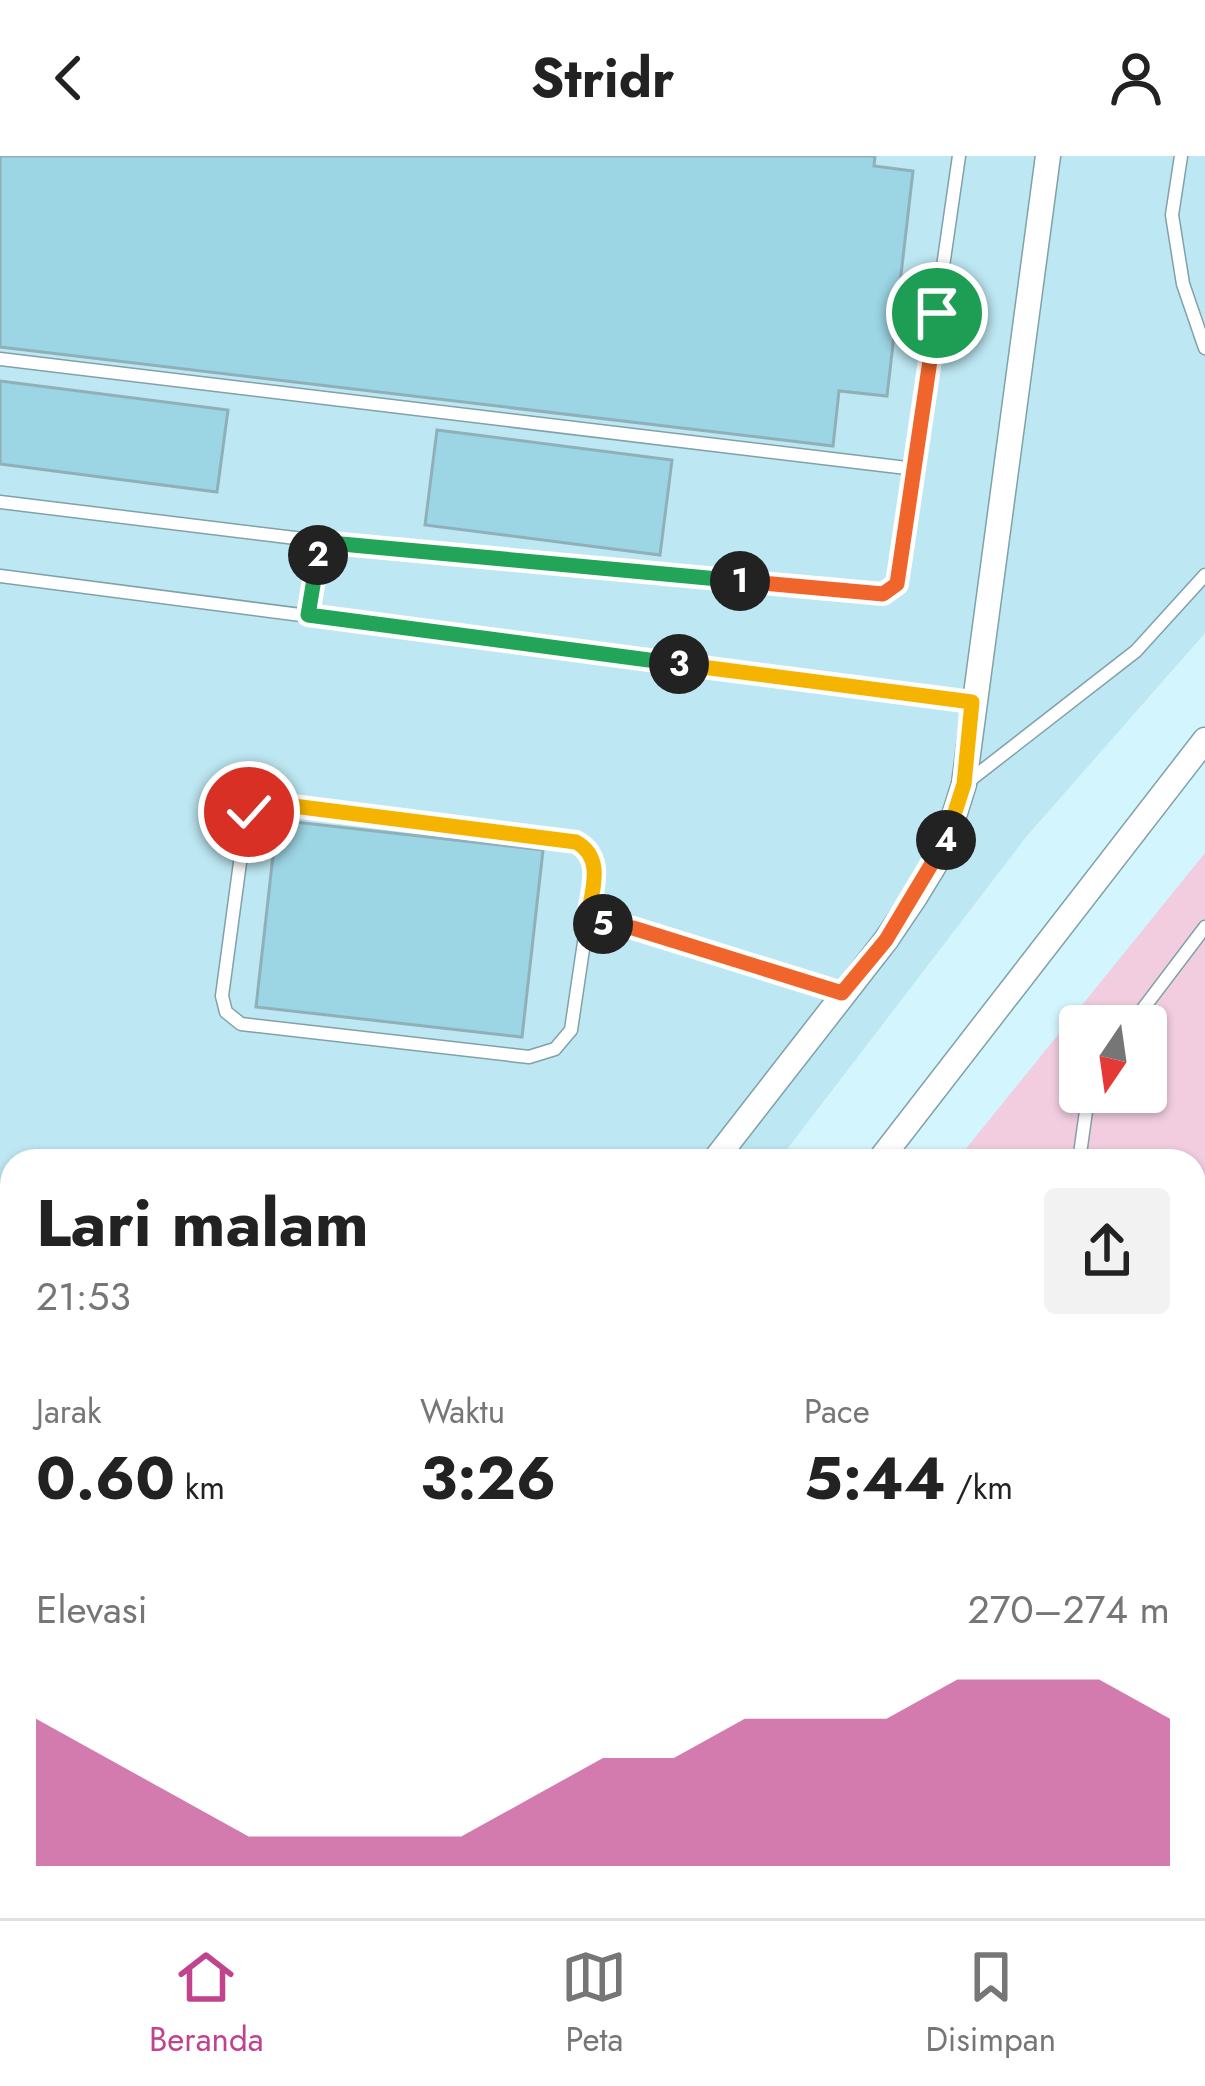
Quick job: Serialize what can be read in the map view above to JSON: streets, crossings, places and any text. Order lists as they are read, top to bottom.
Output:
{
  "north": "bottom",
  "page": {
    "header": "Stridr",
    "pins": [
      "2",
      "1",
      "3",
      "4",
      "5"
    ],
    "heading": ["Lari malam", "21:53"],
    "stats": [
      ["Jarak", "0.60 km"],
      ["Waktu", "3:26"],
      ["Pace", "5:44 /km"]
    ],
    "chart": ["Elevasi", "270–274 m"],
    "tabs": ["Beranda", "Peta", "Disimpan"]
  }
}
